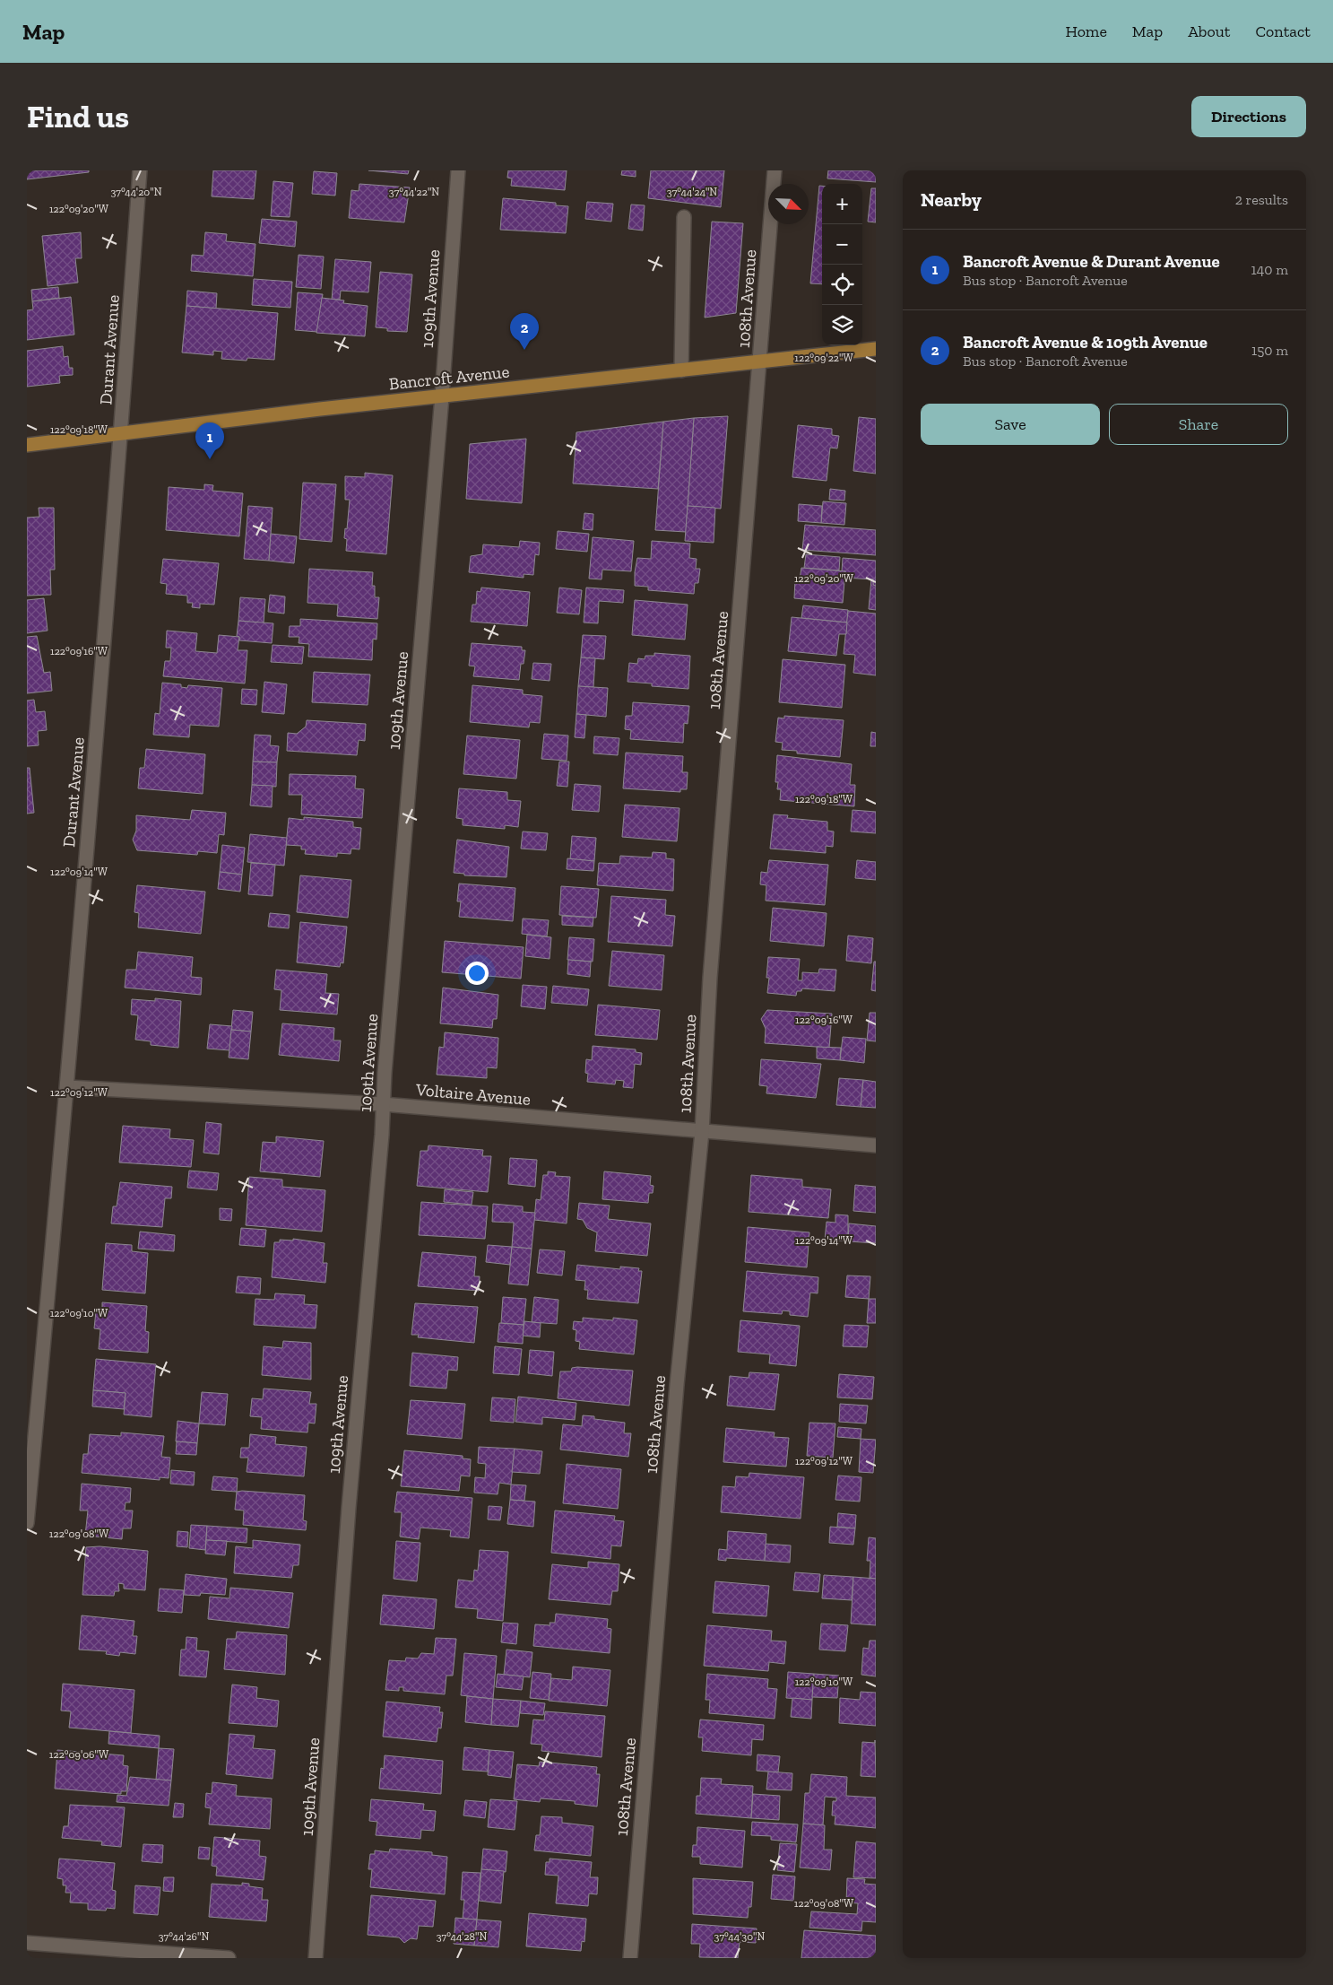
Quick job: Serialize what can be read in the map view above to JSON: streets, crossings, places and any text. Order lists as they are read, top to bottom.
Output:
{
  "streets": {
    "main road": ["Bancroft Avenue"],
    "street": [
      "109th Avenue",
      "108th Avenue",
      "Durant Avenue",
      "Voltaire Avenue"
    ]
  },
  "crossings": [
    ["109th Avenue", "Bancroft Avenue"],
    ["109th Avenue", "Voltaire Avenue"],
    ["108th Avenue", "Bancroft Avenue"],
    ["108th Avenue", "Voltaire Avenue"],
    ["Durant Avenue", "Bancroft Avenue"],
    ["Durant Avenue", "Voltaire Avenue"]
  ],
  "north": "bottom right",
  "page": {
    "header": "Map",
    "nav": [
      "Home",
      "Map",
      "About",
      "Contact"
    ],
    "buttons": [
      "Directions",
      ["Save", "Share"]
    ],
    "title": "Find us",
    "heading": ["Nearby", "2 results"],
    "map_buttons": ["+", "−"],
    "list": [
      {
        "mark": "1",
        "name": "Bancroft Avenue & Durant Avenue",
        "note": "Bus stop · Bancroft Avenue",
        "value": "140 m"
      },
      {
        "mark": "2",
        "name": "Bancroft Avenue & 109th Avenue",
        "note": "Bus stop · Bancroft Avenue",
        "value": "150 m"
      }
    ],
    "pins": ["2", "1"]
  },
  "coordinates": [
    "37°44'20\"N",
    "37°44'22\"N",
    "37°44'24\"N",
    "122°09'20\"W",
    "122°09'22\"W",
    "122°09'18\"W",
    "122°09'16\"W",
    "122°09'14\"W",
    "122°09'12\"W",
    "122°09'10\"W",
    "122°09'08\"W",
    "122°09'06\"W",
    "37°44'26\"N",
    "37°44'28\"N",
    "37°44'30\"N"
  ]
}
